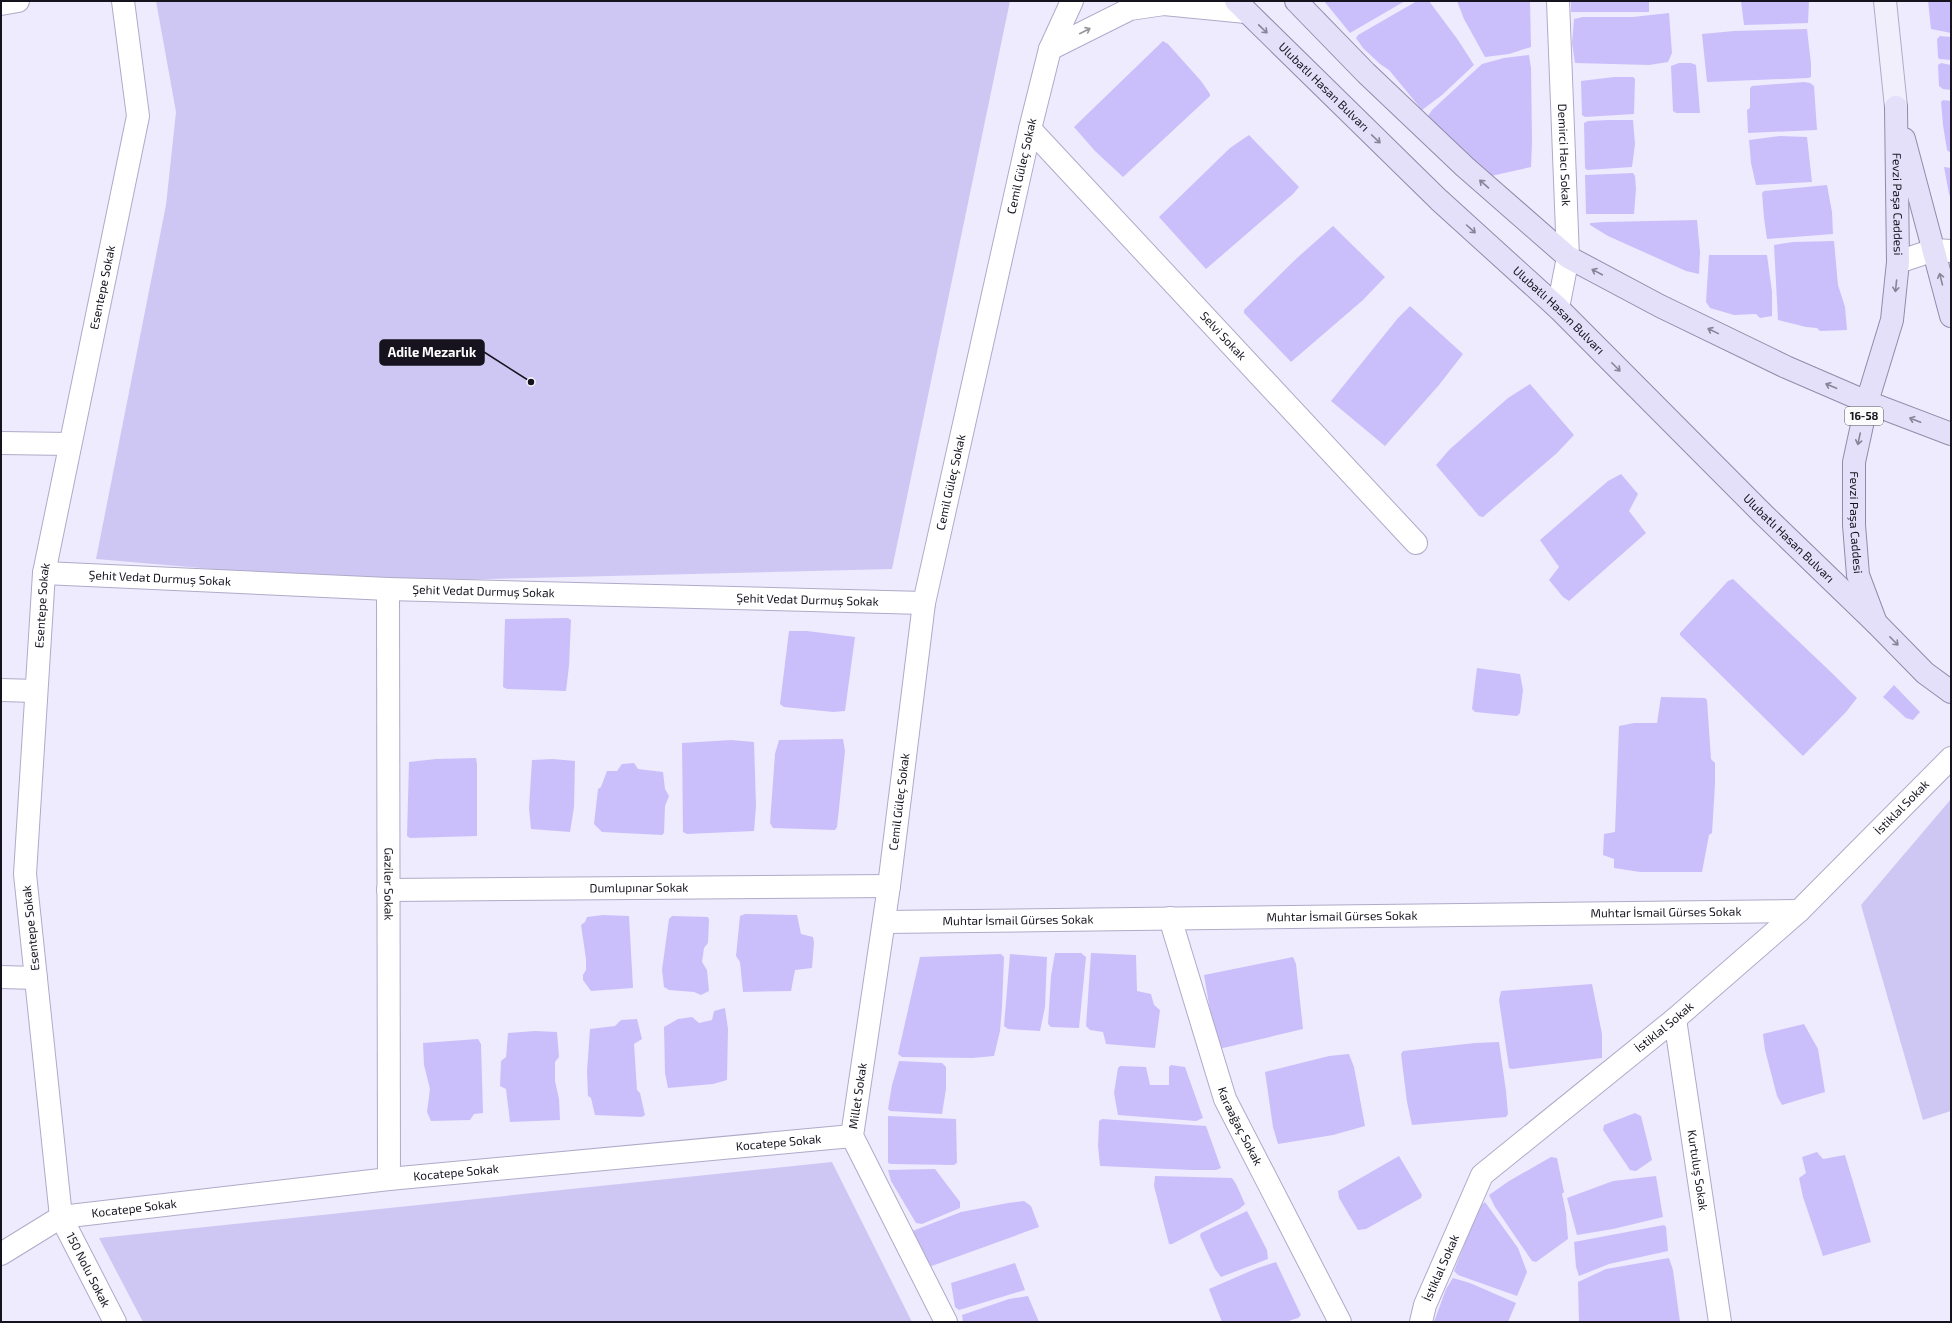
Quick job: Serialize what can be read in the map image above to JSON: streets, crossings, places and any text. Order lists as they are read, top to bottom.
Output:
{
  "streets": {
    "main road": ["Ulubatlı Hasan Bulvarı", "Fevzi Paşa Caddesi", "16-58"],
    "street": [
      "Demirci Hacı Sokak",
      "Cemil Güleç Sokak",
      "Esentepe Sokak",
      "Selvi Sokak",
      "Şehit Vedat Durmuş Sokak",
      "İstiklal Sokak",
      "Gaziler Sokak",
      "Dumlupınar Sokak",
      "Muhtar İsmail Gürses Sokak",
      "Millet Sokak",
      "Karaağaç Sokak",
      "Kocatepe Sokak",
      "Kurtuluş Sokak",
      "150 Nolu Sokak"
    ]
  },
  "crossings": [
    ["Ulubatlı Hasan Bulvarı", "Demirci Hacı Sokak"],
    ["Ulubatlı Hasan Bulvarı", "Fevzi Paşa Caddesi"],
    ["Cemil Güleç Sokak", "Selvi Sokak"],
    ["Cemil Güleç Sokak", "Şehit Vedat Durmuş Sokak"],
    ["Cemil Güleç Sokak", "Dumlupınar Sokak"],
    ["Cemil Güleç Sokak", "Muhtar İsmail Gürses Sokak"],
    ["Cemil Güleç Sokak", "Millet Sokak"],
    ["Esentepe Sokak", "Şehit Vedat Durmuş Sokak"],
    ["Esentepe Sokak", "Kocatepe Sokak"],
    ["Esentepe Sokak", "150 Nolu Sokak"],
    ["Şehit Vedat Durmuş Sokak", "Gaziler Sokak"],
    ["İstiklal Sokak", "Muhtar İsmail Gürses Sokak"],
    ["İstiklal Sokak", "Kurtuluş Sokak"],
    ["Gaziler Sokak", "Dumlupınar Sokak"],
    ["Gaziler Sokak", "Kocatepe Sokak"],
    ["Muhtar İsmail Gürses Sokak", "Millet Sokak"],
    ["Muhtar İsmail Gürses Sokak", "Karaağaç Sokak"],
    ["Millet Sokak", "Kocatepe Sokak"],
    ["Kocatepe Sokak", "150 Nolu Sokak"]
  ],
  "places": ["Adile Mezarlık"]
}
